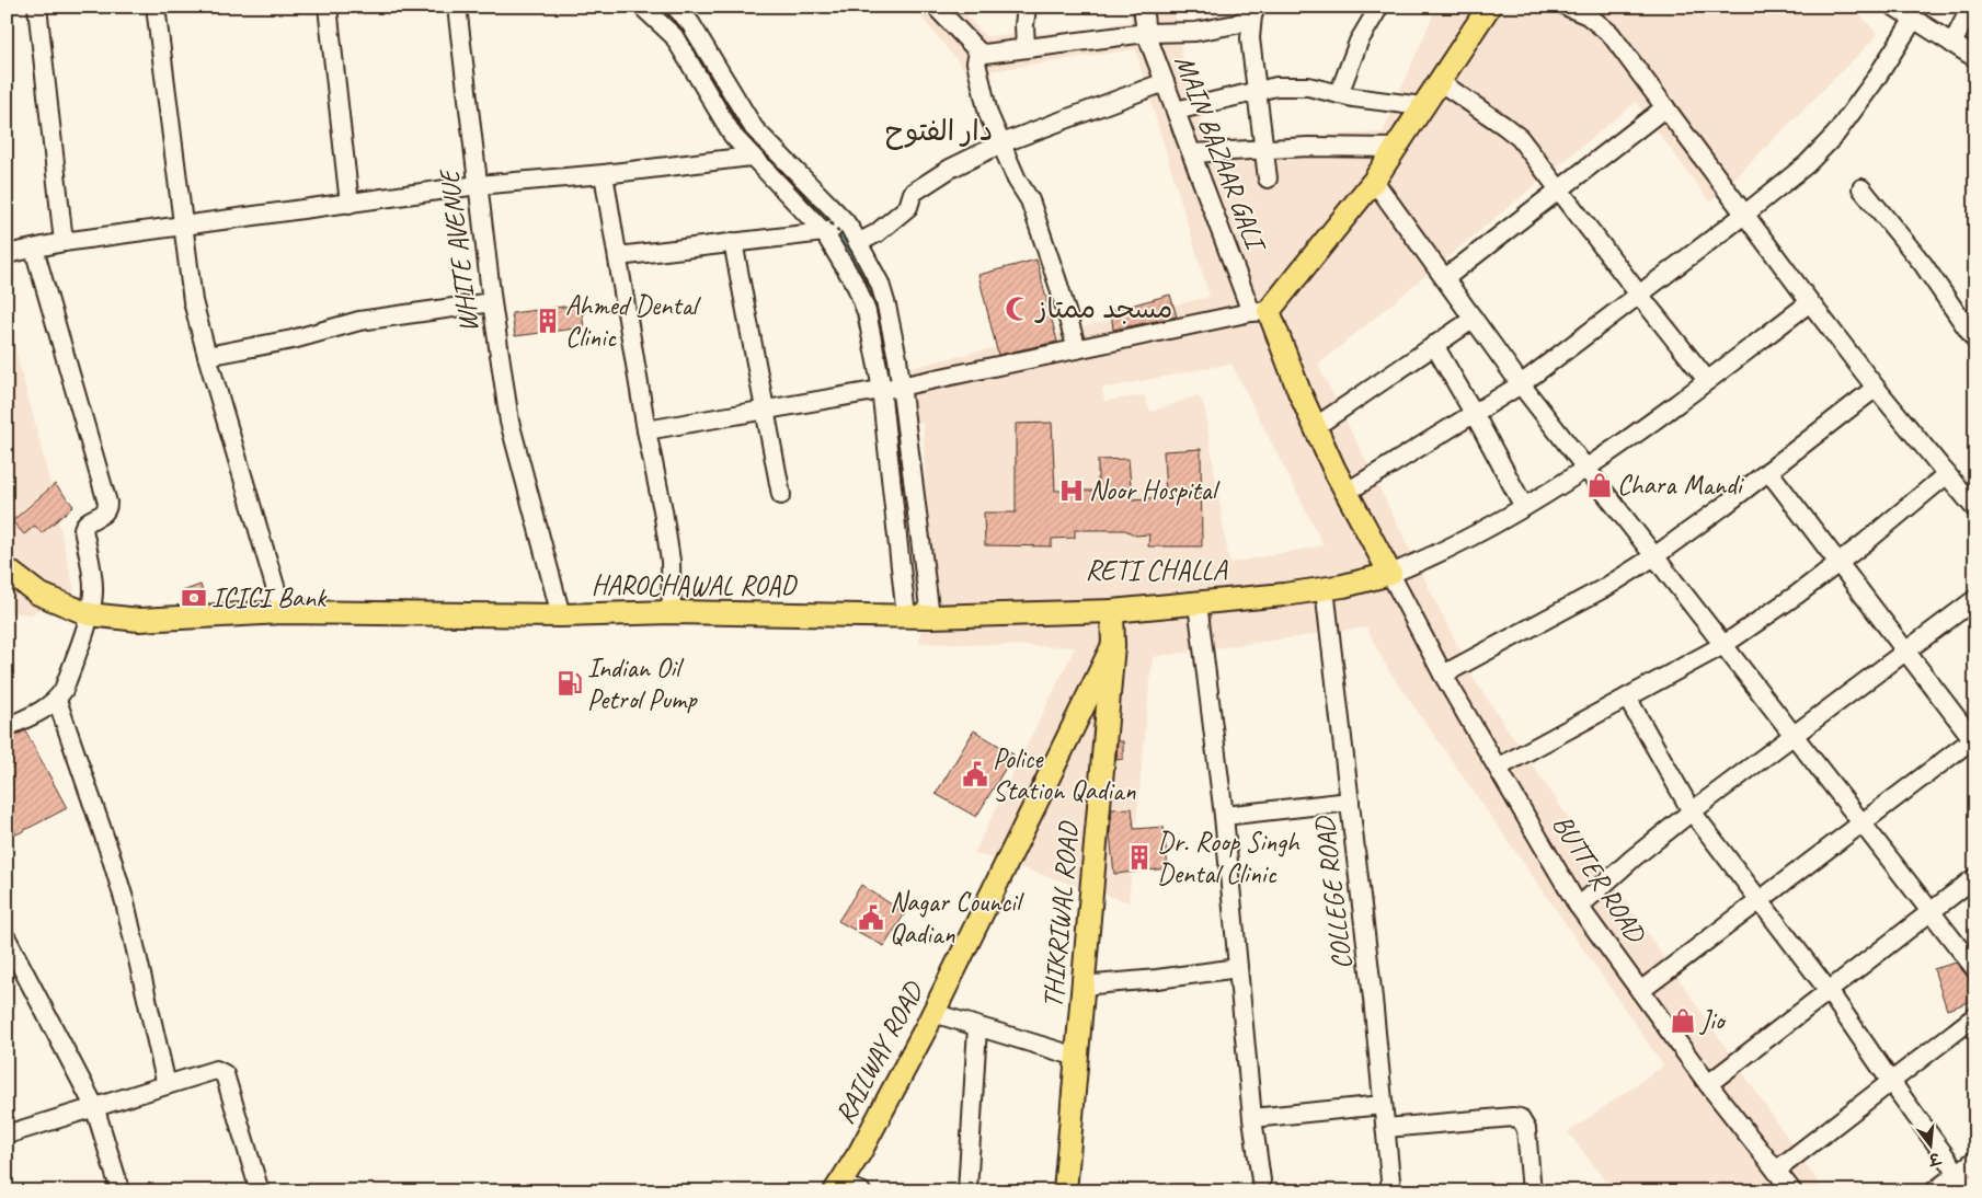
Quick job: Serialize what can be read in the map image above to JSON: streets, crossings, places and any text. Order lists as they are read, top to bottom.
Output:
{
  "streets": {
    "main road": ["HAROCHAWAL ROAD", "THIKRIWAL ROAD", "RAILWAY ROAD"],
    "street": [
      "MAIN BAZAAR GALI",
      "WHITE AVENUE",
      "BUTTER ROAD",
      "COLLEGE ROAD"
    ]
  },
  "crossings": [
    ["WHITE AVENUE", "HAROCHAWAL ROAD"],
    ["HAROCHAWAL ROAD", "BUTTER ROAD"],
    ["HAROCHAWAL ROAD", "COLLEGE ROAD"],
    ["HAROCHAWAL ROAD", "THIKRIWAL ROAD"],
    ["THIKRIWAL ROAD", "RAILWAY ROAD"]
  ],
  "districts": ["دار الفتوح", "RETI CHALLA"],
  "places": {
    "mosque": ["مسجد ممتاز"],
    "building": ["Ahmed Dental Clinic", "Dr. Roop Singh Dental Clinic"],
    "shop": ["Chara Mandi", "Jio"],
    "hospital": ["Noor Hospital"],
    "bank": ["ICICI Bank"],
    "fuel station": ["Indian Oil Petrol Pump"],
    "public building": ["Police Station Qadian", "Nagar Council Qadian"]
  },
  "north": "bottom"
}
